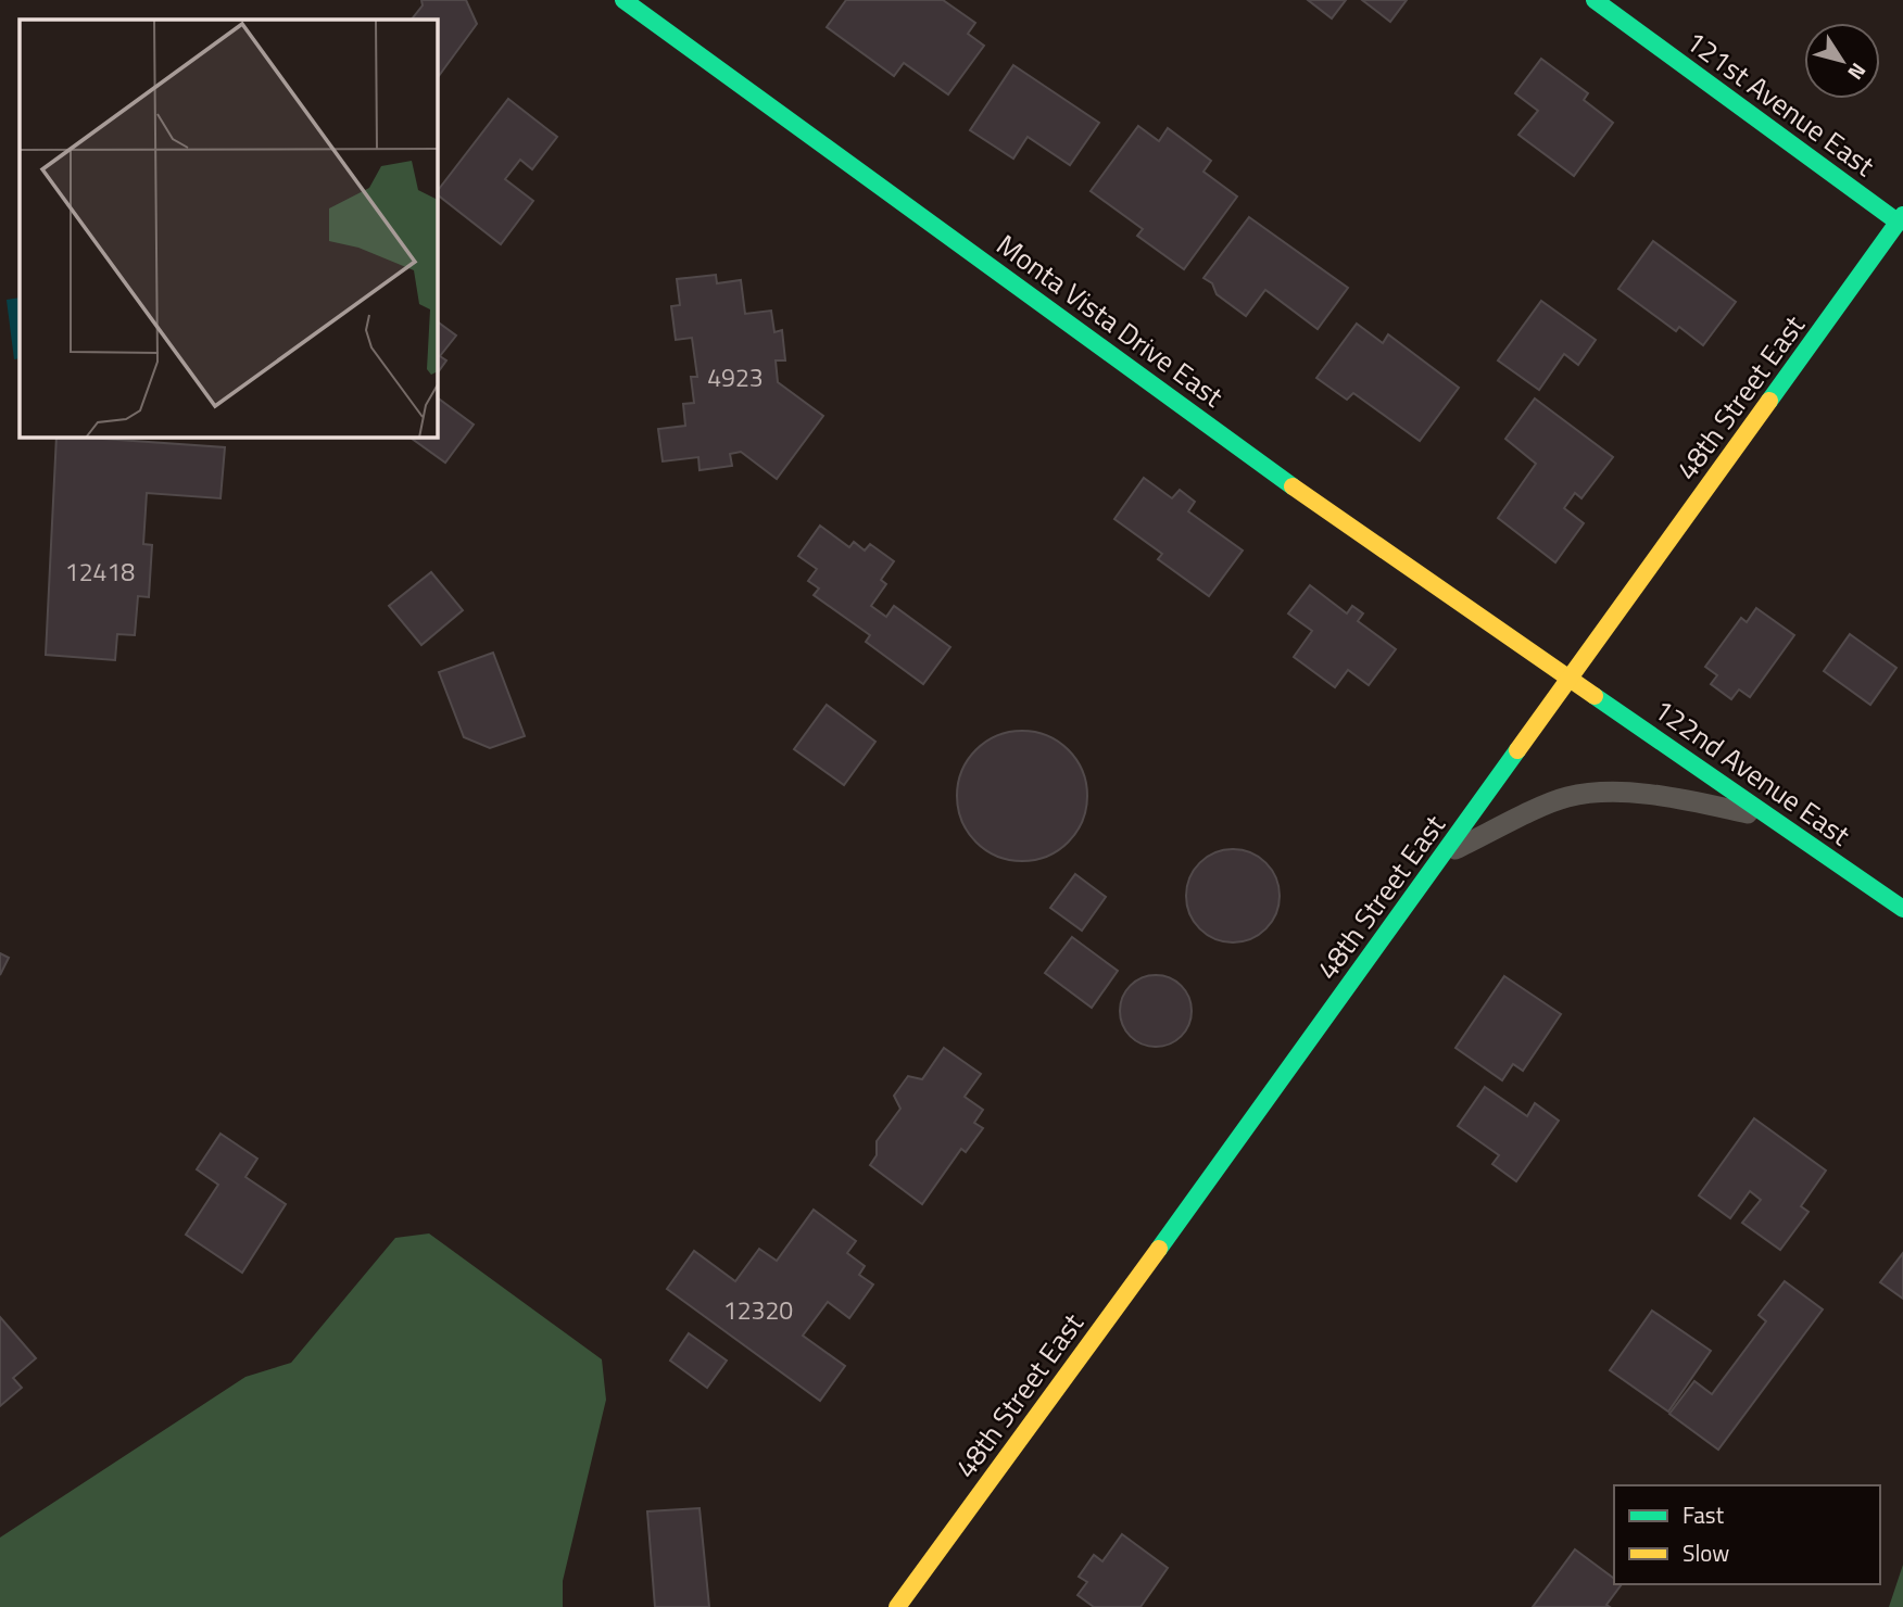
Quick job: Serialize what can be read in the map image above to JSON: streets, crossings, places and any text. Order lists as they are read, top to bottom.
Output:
{
  "streets": {
    "street": [
      "121st Avenue East",
      "Monta Vista Drive East",
      "48th Street East",
      "122nd Avenue East"
    ]
  },
  "crossings": [
    ["121st Avenue East", "48th Street East"],
    ["Monta Vista Drive East", "48th Street East"],
    ["Monta Vista Drive East", "122nd Avenue East"],
    ["48th Street East", "122nd Avenue East"]
  ],
  "house_numbers": ["4923", "12418", "12320"],
  "legend": ["Fast", "Slow"],
  "north": "bottom right"
}
